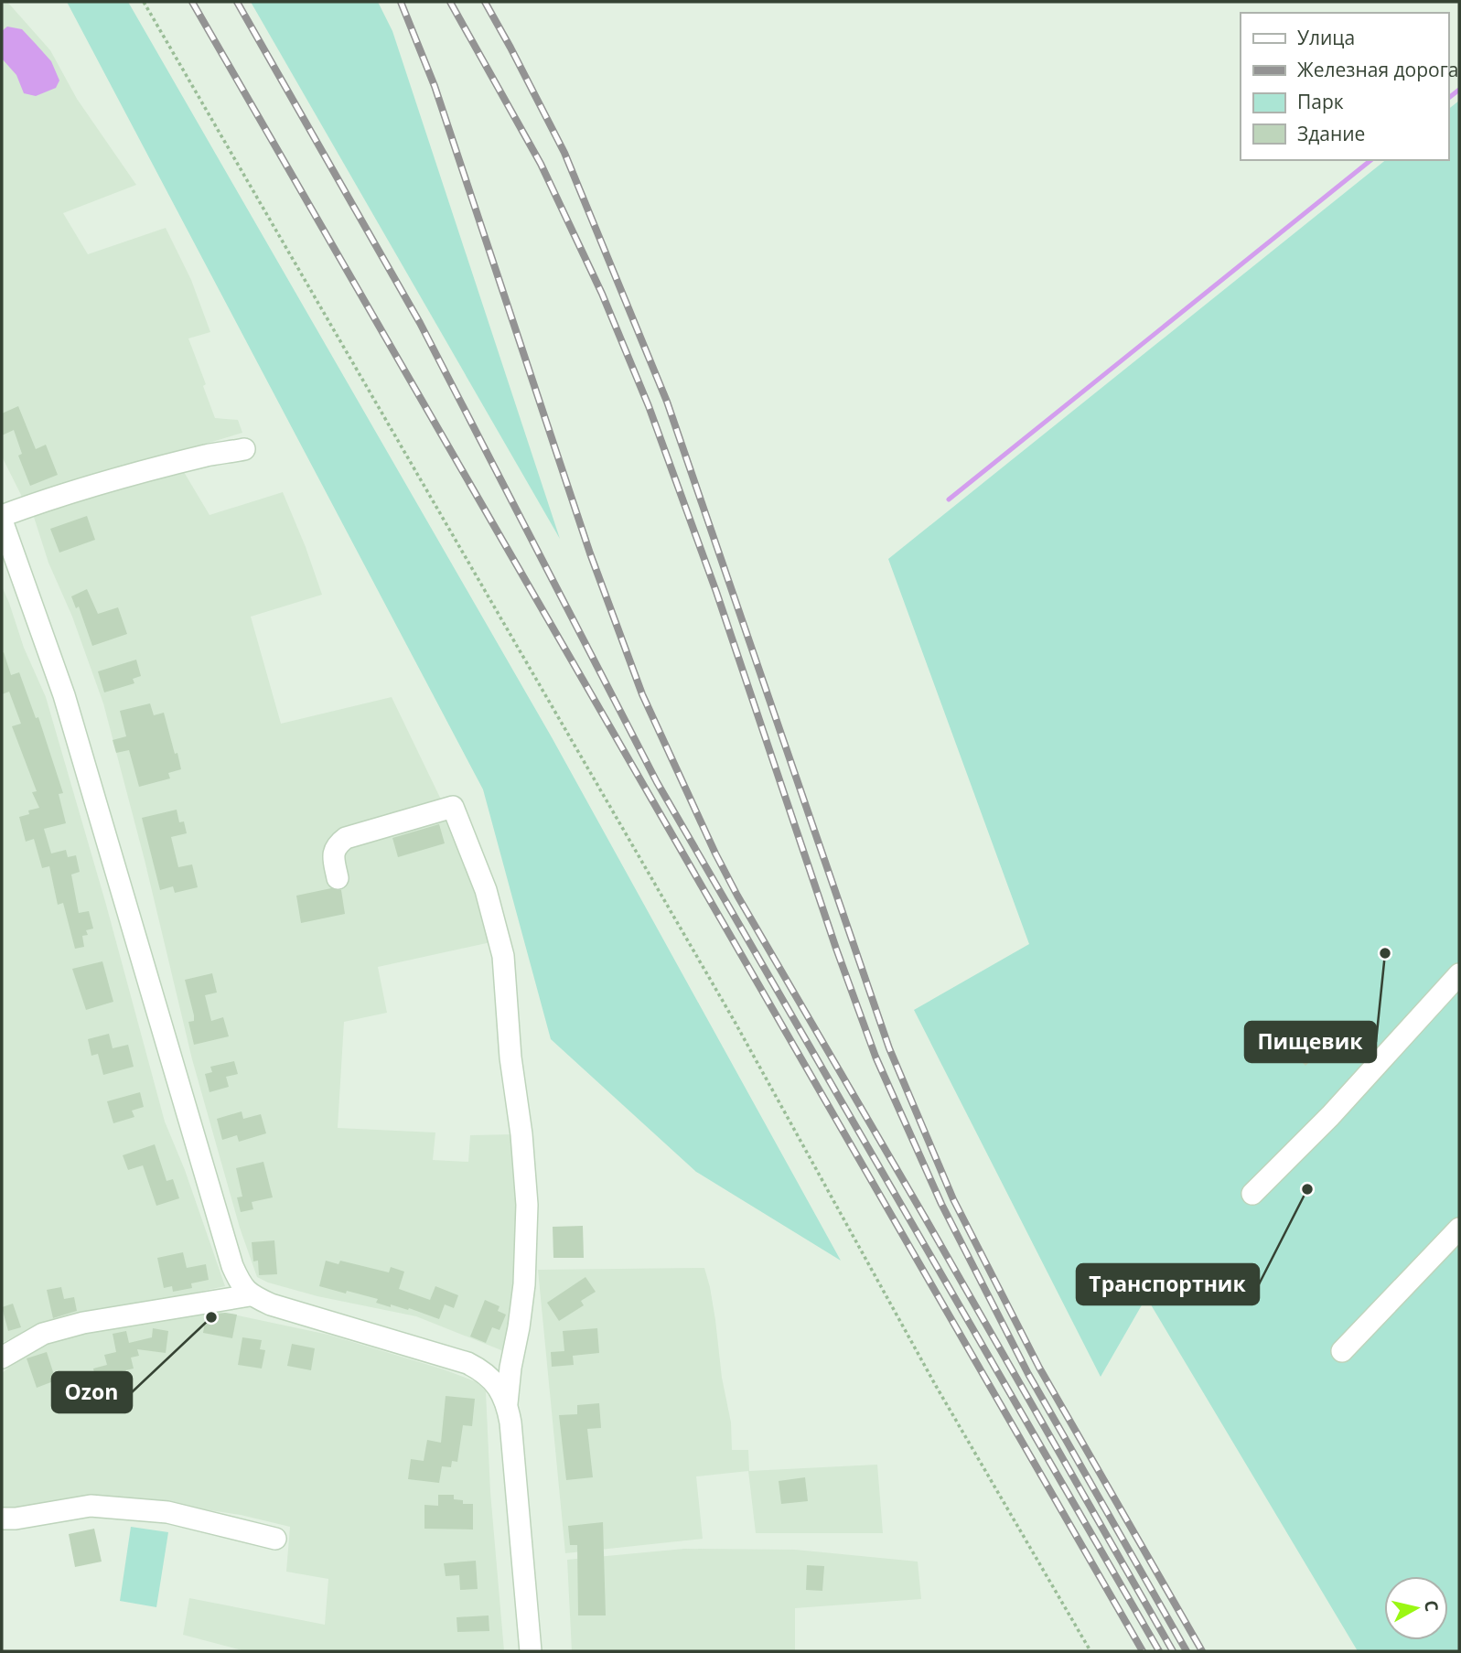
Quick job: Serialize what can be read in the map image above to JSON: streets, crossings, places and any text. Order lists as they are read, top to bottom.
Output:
{
  "places": ["Пищевик", "Транспортник", "Ozon"],
  "legend": [
    "Улица",
    "Железная дорога",
    "Парк",
    "Здание"
  ],
  "north": "right"
}
